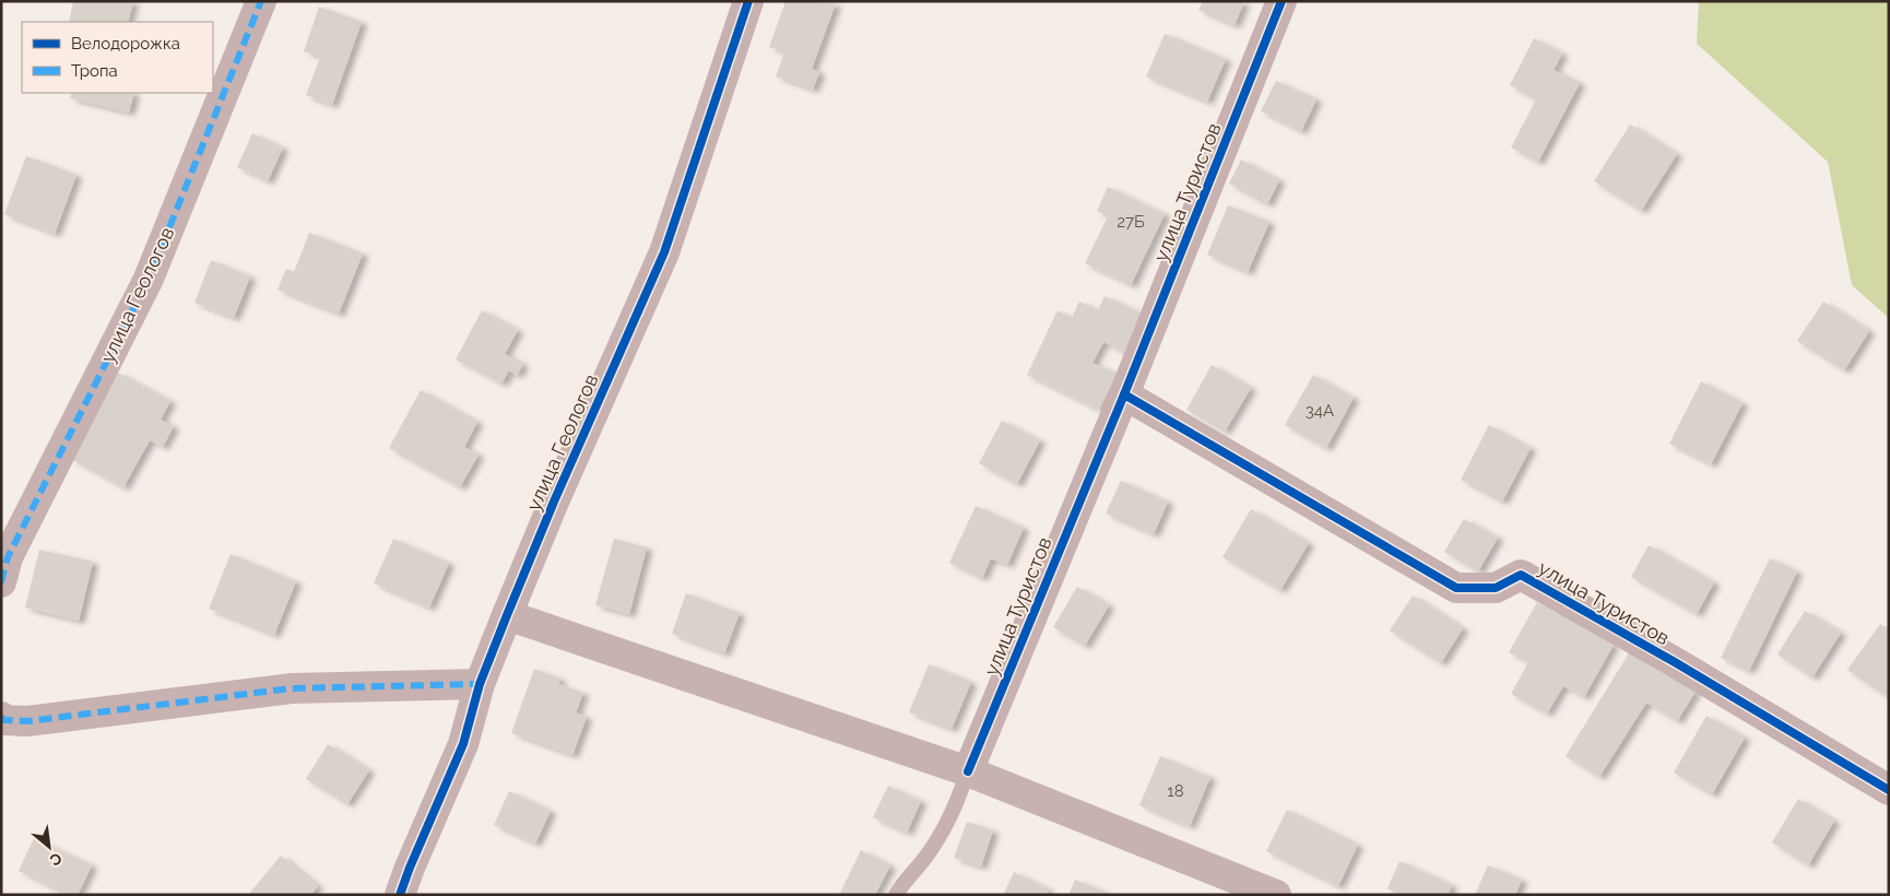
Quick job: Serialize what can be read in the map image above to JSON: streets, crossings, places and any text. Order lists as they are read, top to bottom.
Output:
{
  "streets": {
    "street": ["улица Туристов", "улица Геологов"]
  },
  "house_numbers": ["27Б", "34А", "18"],
  "legend": ["Велодорожка", "Тропа"],
  "north": "bottom right"
}
